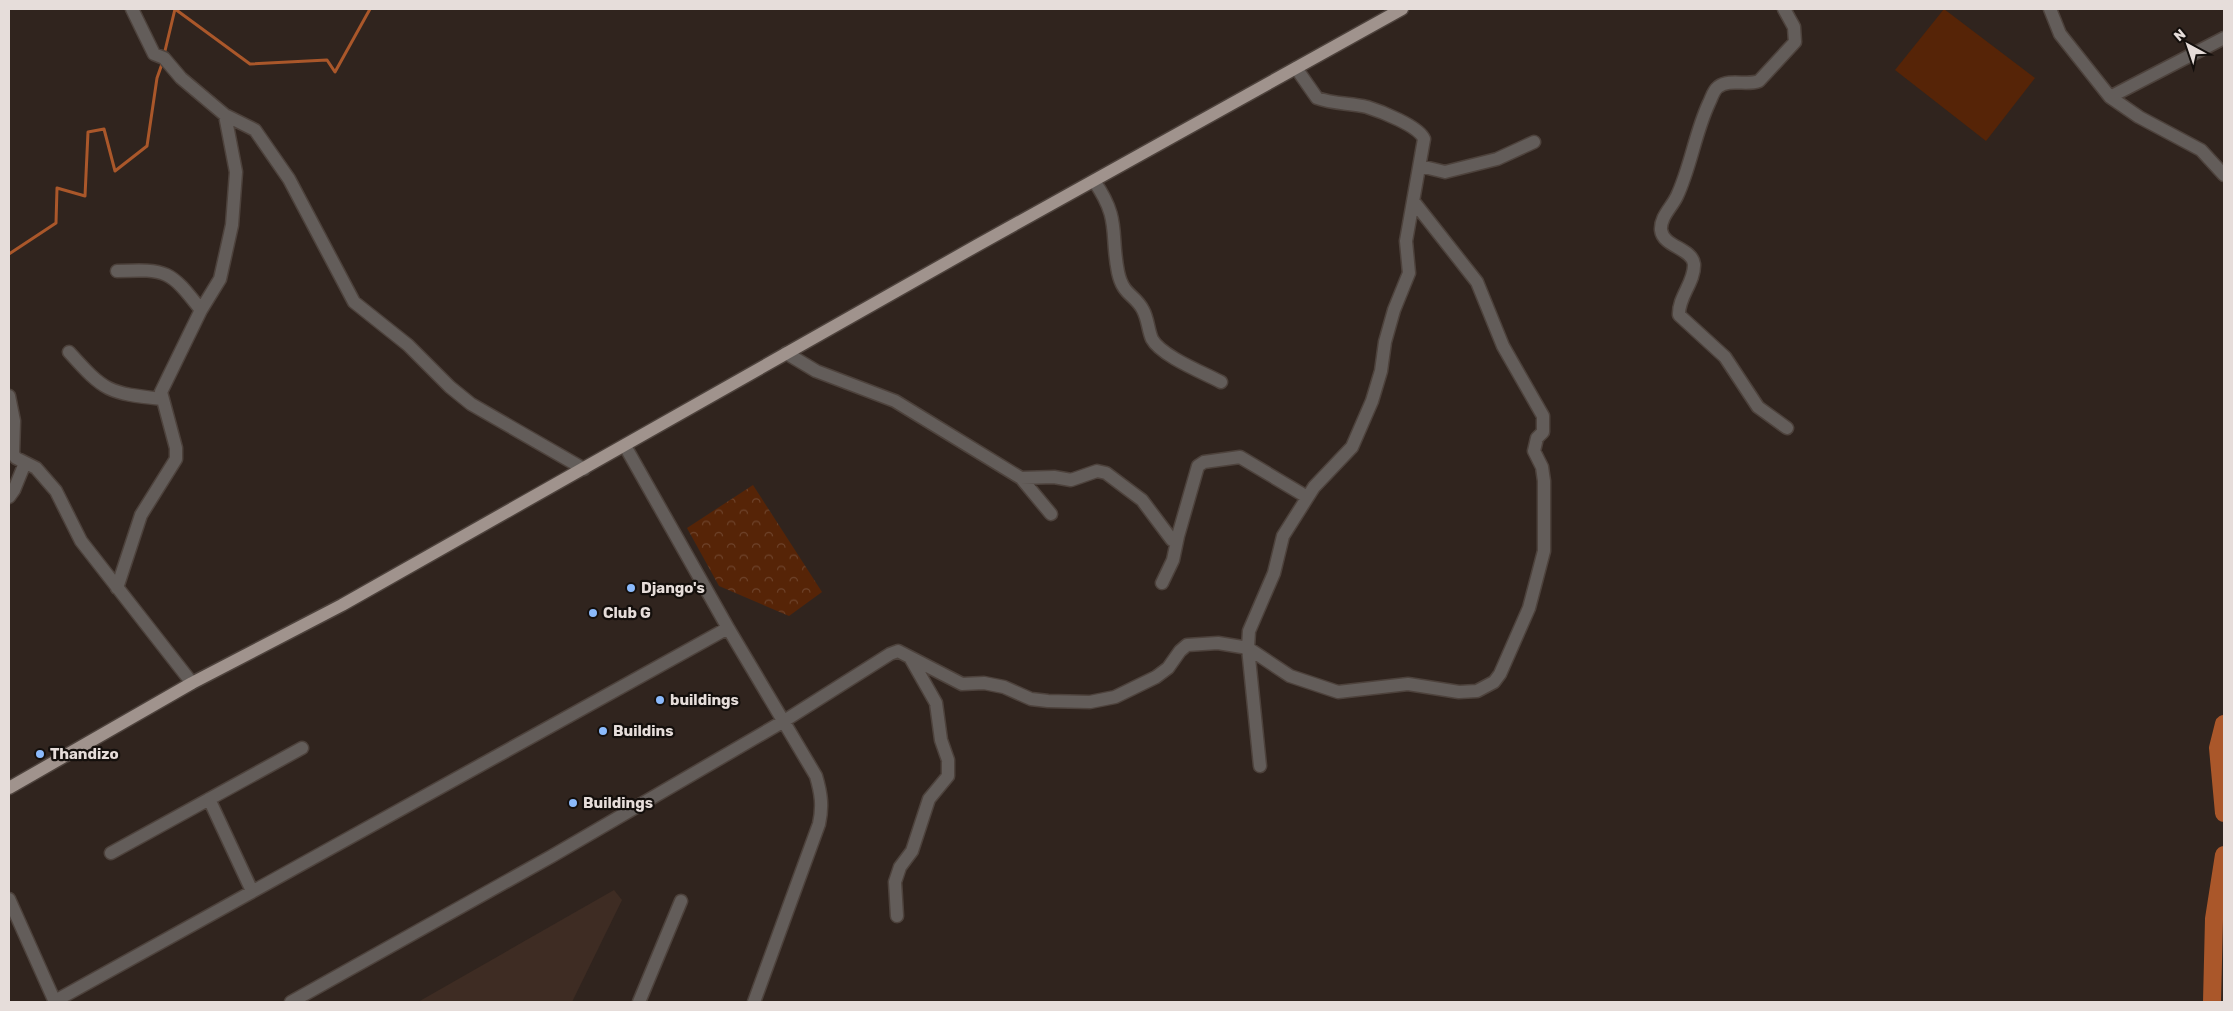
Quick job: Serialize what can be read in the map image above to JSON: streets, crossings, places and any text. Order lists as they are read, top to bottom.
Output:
{
  "places": [
    "Django's",
    "Club G",
    "buildings",
    "Buildins",
    "Thandizo",
    "Buildings"
  ],
  "north": "top left"
}
